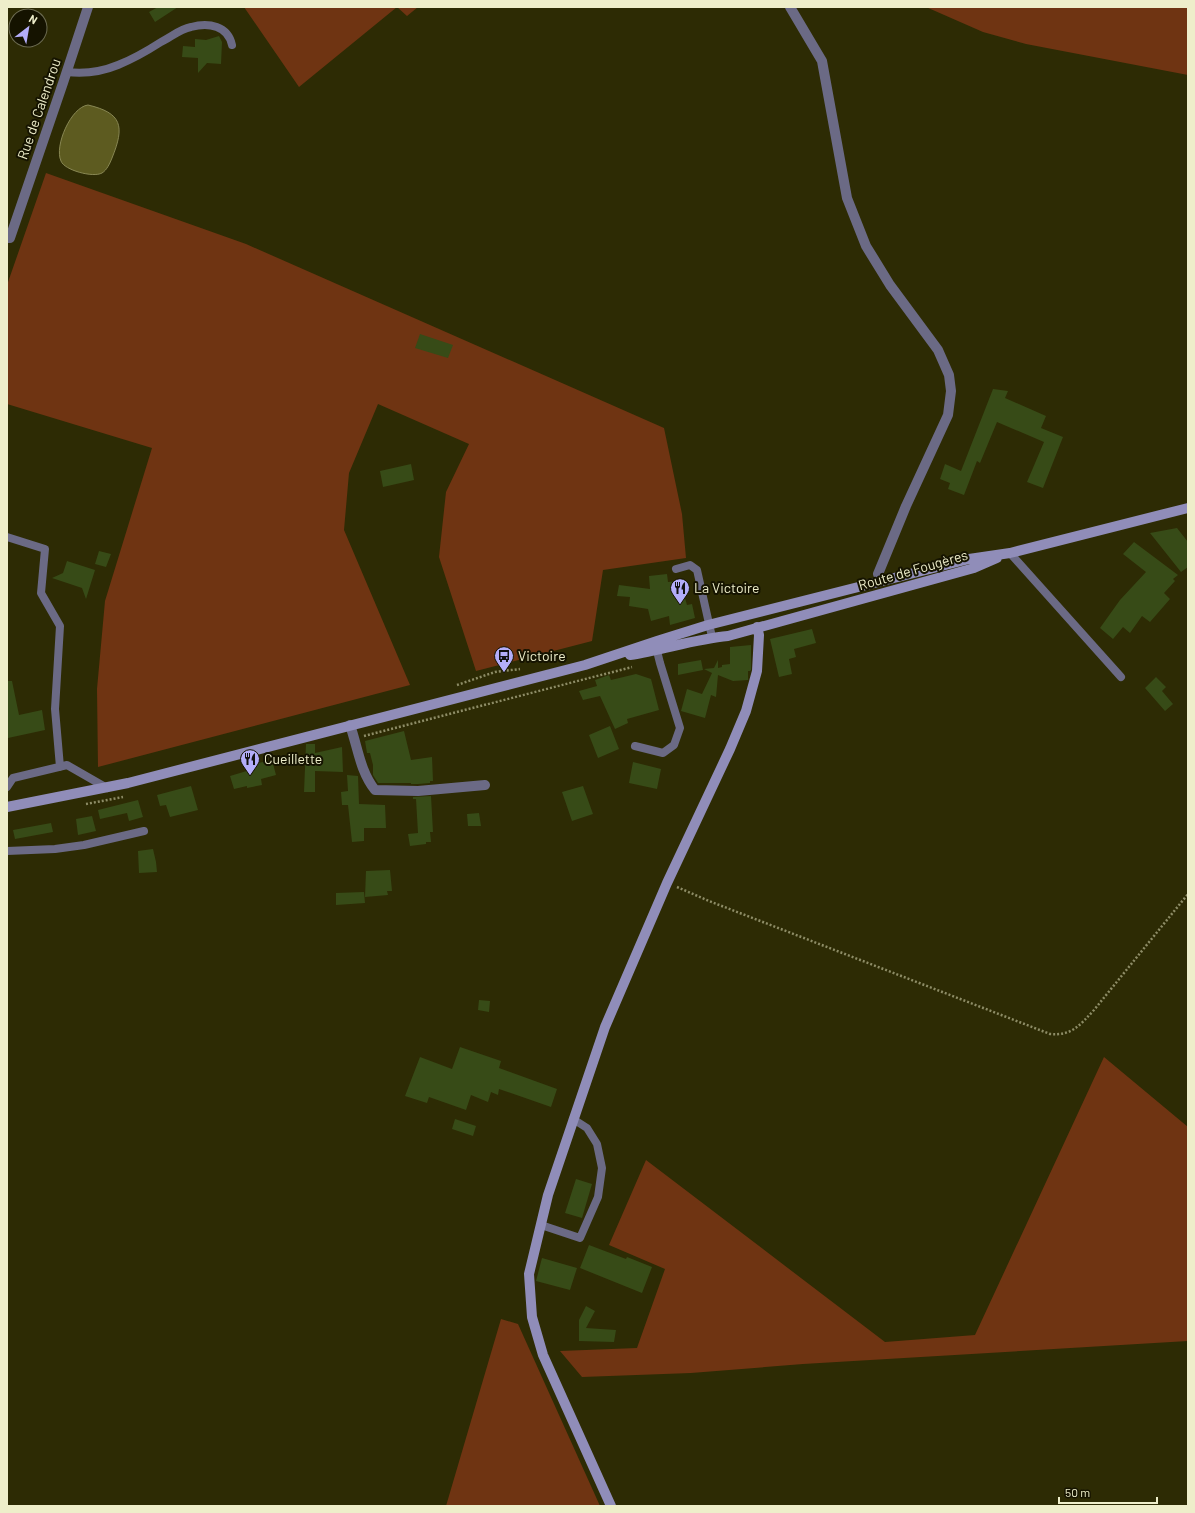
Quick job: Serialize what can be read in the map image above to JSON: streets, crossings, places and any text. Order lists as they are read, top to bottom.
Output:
{
  "streets": {
    "main road": ["Route de Fougères"],
    "street": ["Rue de Calendrou"]
  },
  "places": {
    "restaurant": ["La Victoire", "Cueillette"],
    "bus stop": ["Victoire"]
  },
  "scale_bar": "50 m",
  "north": "top right"
}
